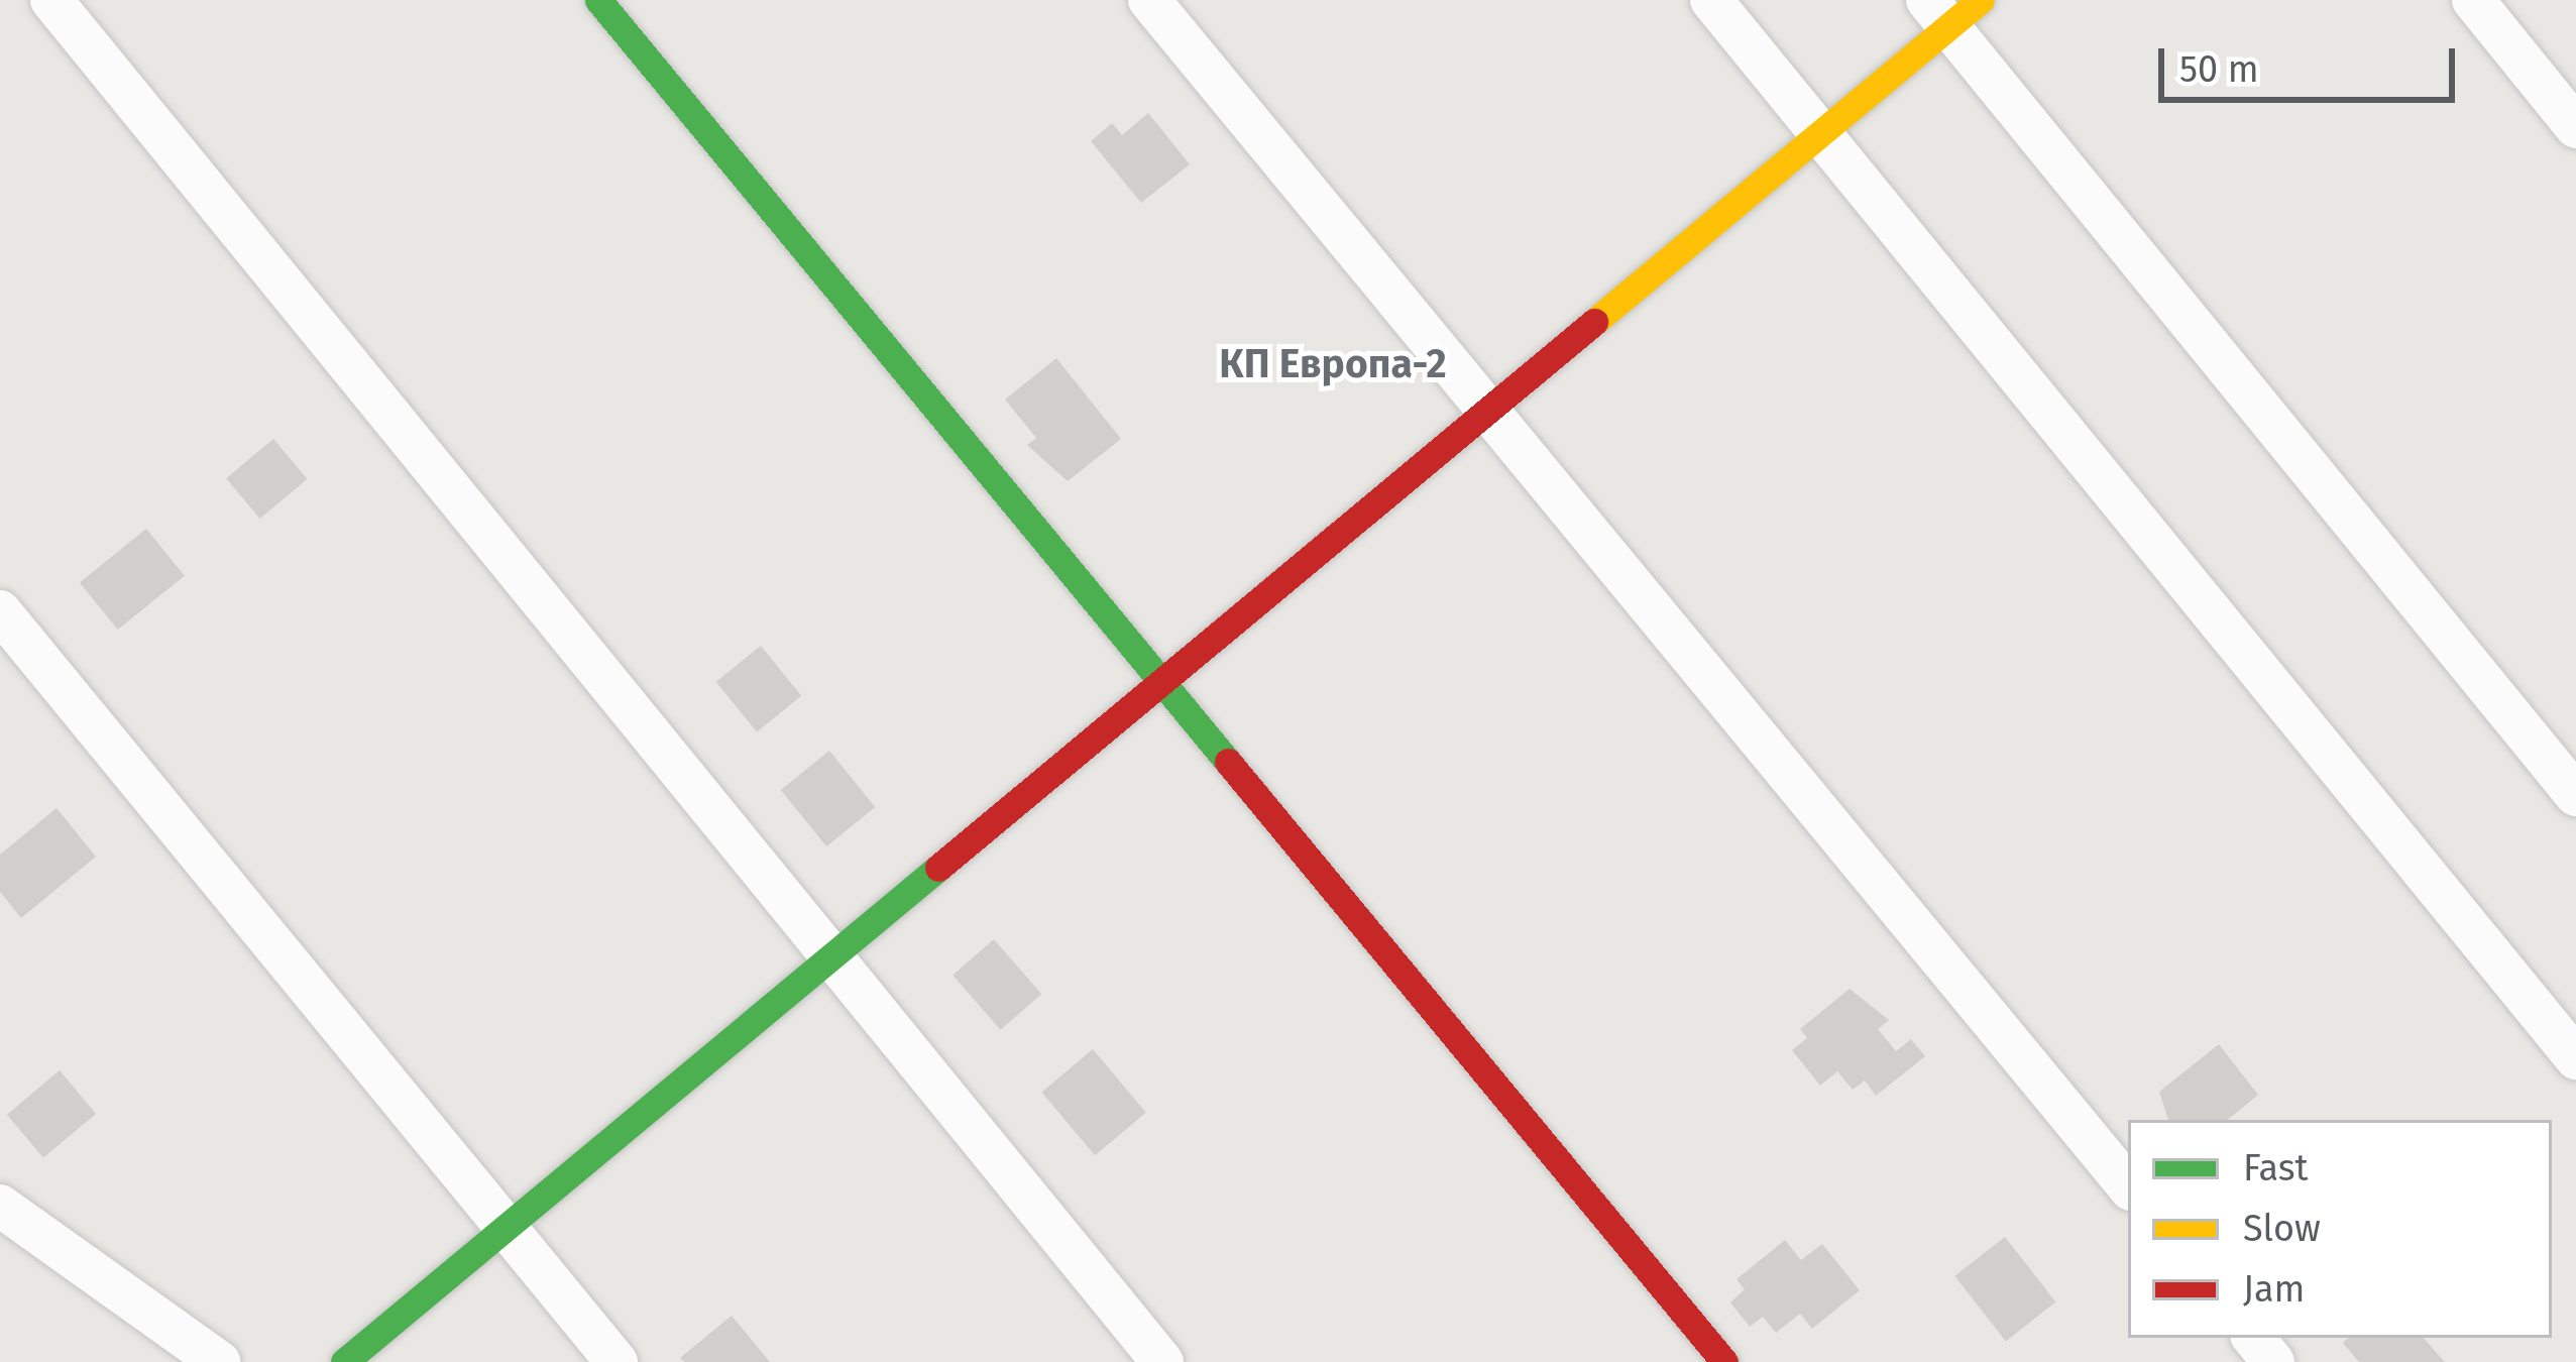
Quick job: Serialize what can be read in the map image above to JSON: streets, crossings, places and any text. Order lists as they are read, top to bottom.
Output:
{
  "districts": ["КП Европа-2"],
  "legend": ["Fast", "Slow", "Jam"],
  "scale_bar": "50 m"
}
